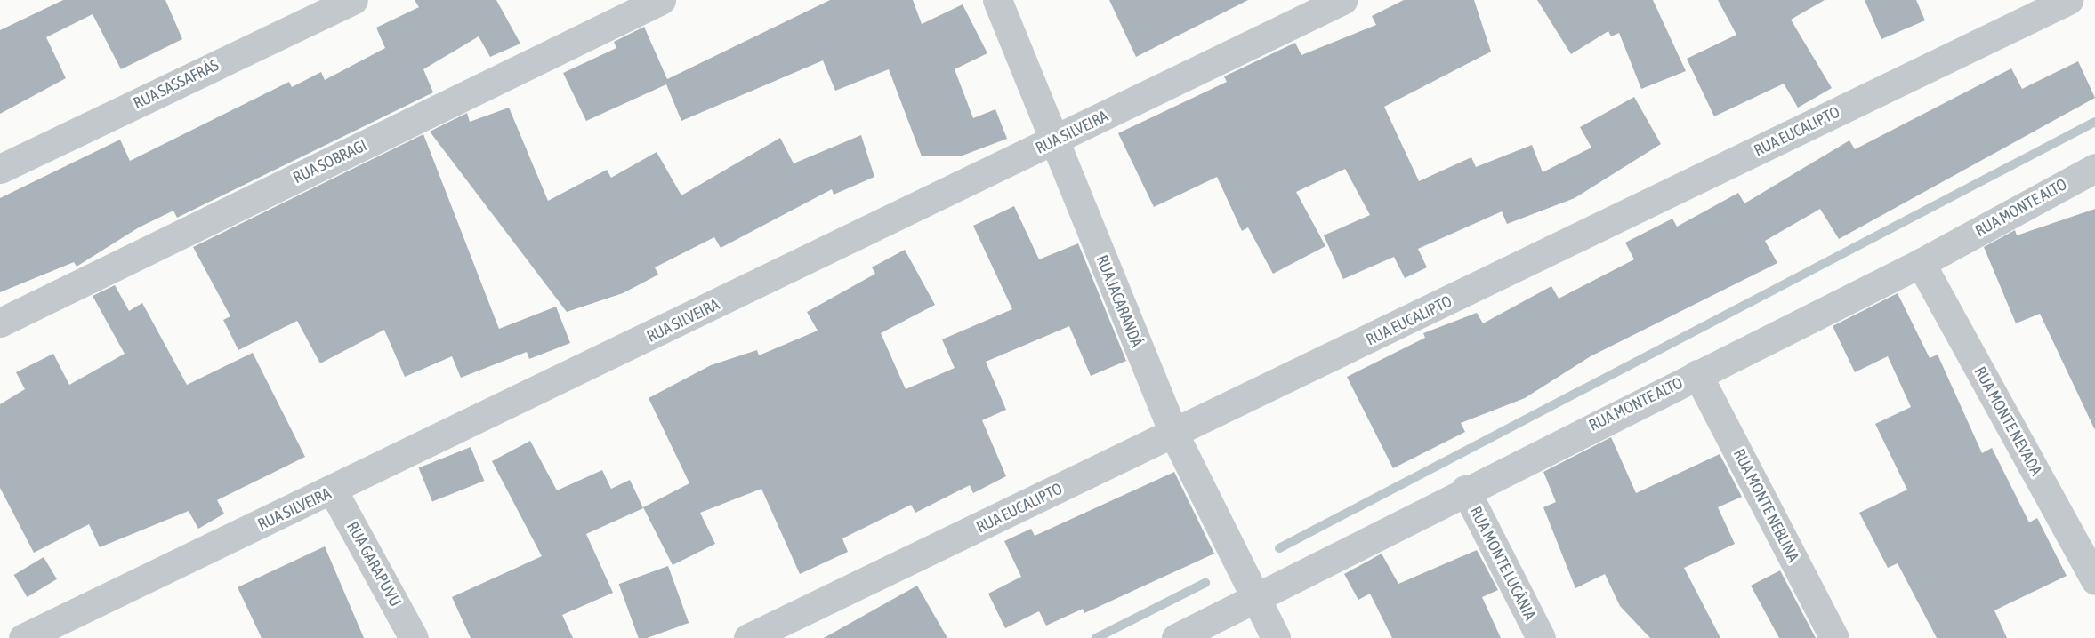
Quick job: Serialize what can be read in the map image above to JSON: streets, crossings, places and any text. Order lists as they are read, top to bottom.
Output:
{
  "streets": {
    "street": [
      "RUA SASSAFRÁS",
      "RUA EUCALIPTO",
      "RUA SILVEIRA",
      "RUA SOBRAGI",
      "RUA MONTE ALTO",
      "RUA JACARANDÁ",
      "RUA MONTE NEVADA",
      "RUA MONTE NEBLINA",
      "RUA MONTE LUCÂNIA",
      "RUA GARAPUVU"
    ]
  },
  "crossings": [
    ["RUA EUCALIPTO", "RUA JACARANDÁ"],
    ["RUA SILVEIRA", "RUA JACARANDÁ"],
    ["RUA SILVEIRA", "RUA GARAPUVU"],
    ["RUA MONTE ALTO", "RUA JACARANDÁ"],
    ["RUA MONTE ALTO", "RUA MONTE NEVADA"],
    ["RUA MONTE ALTO", "RUA MONTE NEBLINA"],
    ["RUA MONTE ALTO", "RUA MONTE LUCÂNIA"]
  ]
}
